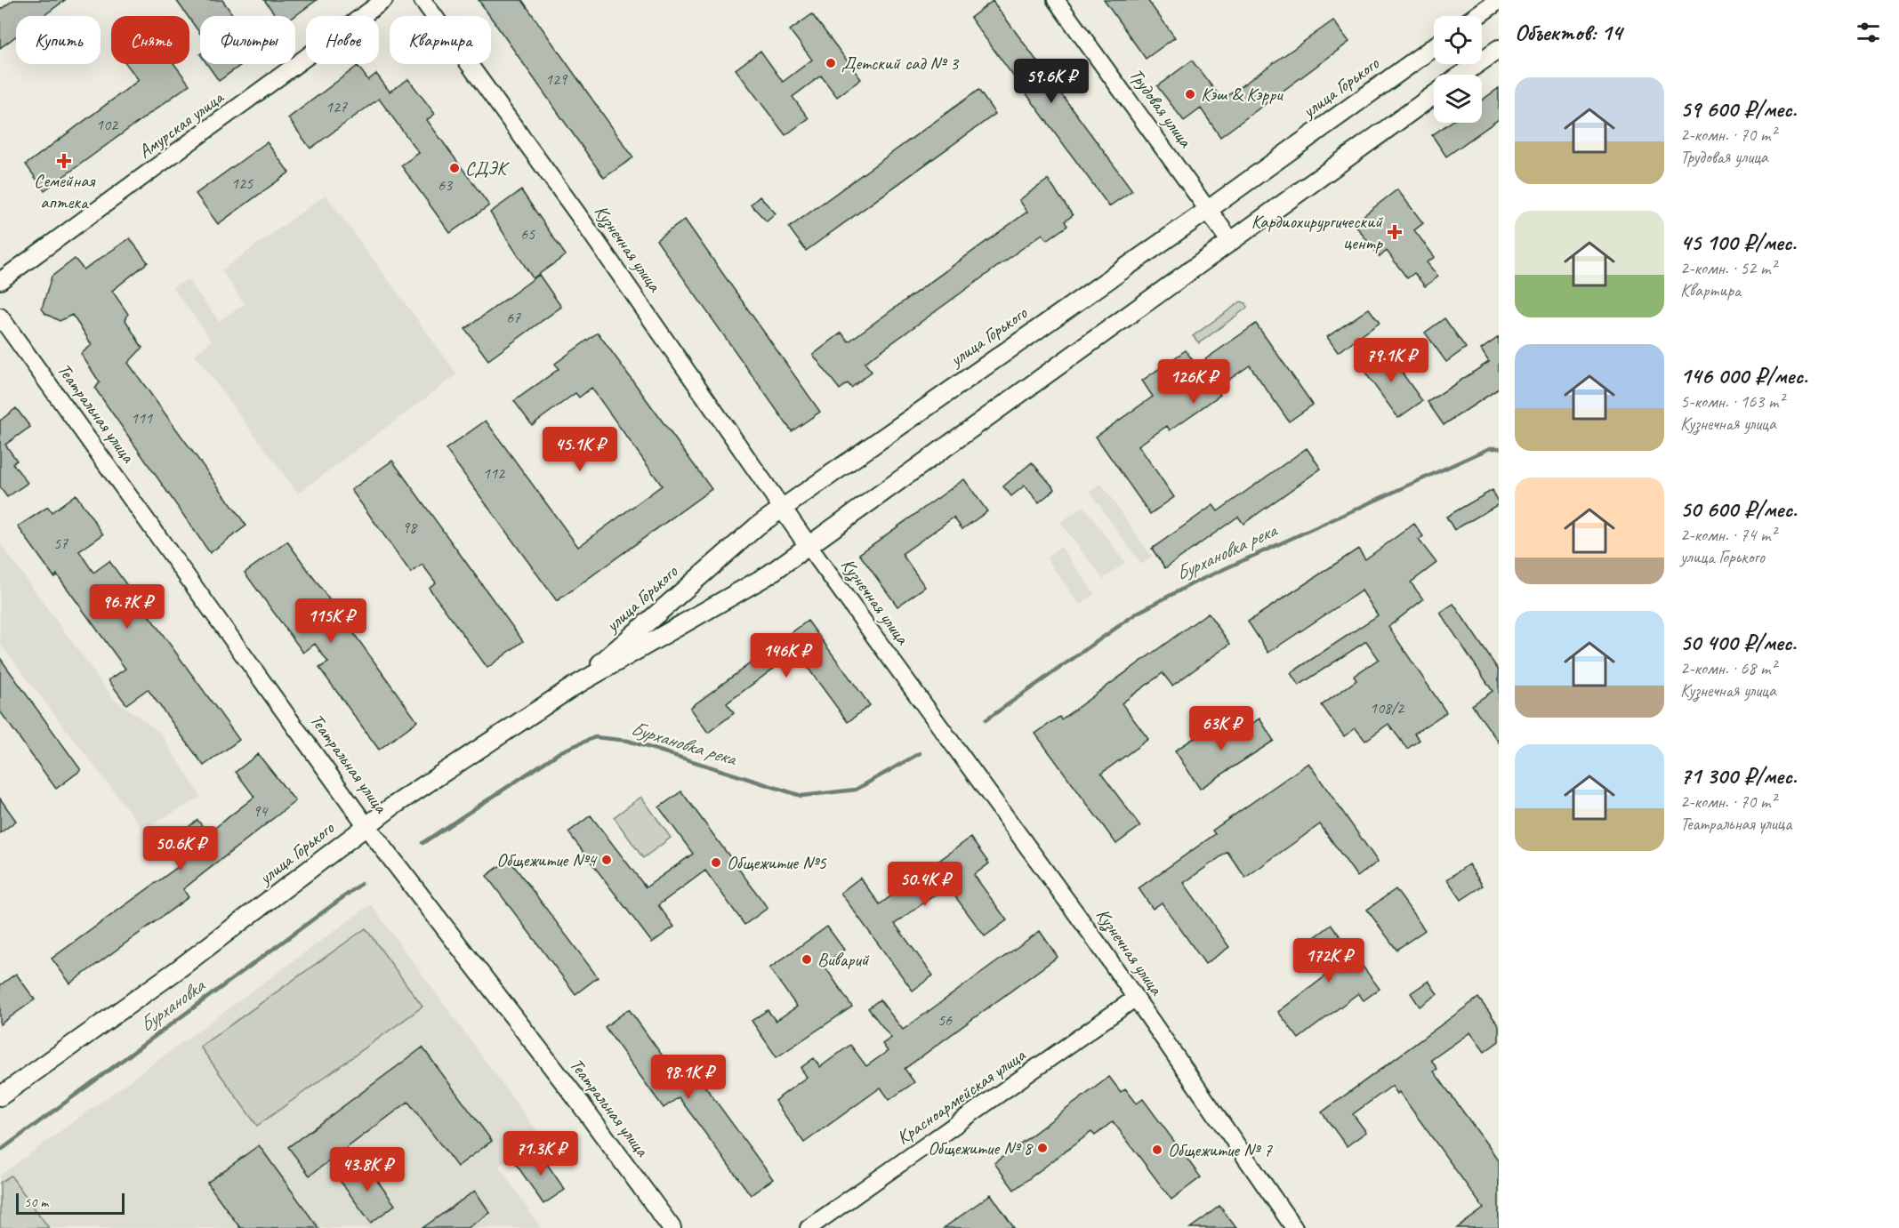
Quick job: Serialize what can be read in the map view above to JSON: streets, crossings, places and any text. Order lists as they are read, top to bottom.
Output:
{
  "streets": {
    "main road": [
      "улица Горького",
      "Трудовая улица",
      "Кузнечная улица",
      "Театральная улица"
    ],
    "street": ["Амурская улица", "Красноармейская улица"]
  },
  "crossings": [
    ["улица Горького", "Трудовая улица"],
    ["улица Горького", "Кузнечная улица"],
    ["улица Горького", "Театральная улица"],
    ["Кузнечная улица", "Красноармейская улица"]
  ],
  "water": ["Бурхановка река", "Бурхановка"],
  "places": {
    "other": [
      "Детский сад № 3",
      "Кэш & Кэрри",
      "СДЭК",
      "Общежитие №4",
      "Общежитие №5",
      "Виварий",
      "Общежитие № 8",
      "Общежитие № 7"
    ],
    "health": ["Семейная аптека", "Кардиохирургический центр"]
  },
  "house_numbers": [
    "129",
    "127",
    "102",
    "125",
    "63",
    "65",
    "67",
    "111",
    "112",
    "98",
    "57",
    "108/2",
    "94",
    "56"
  ],
  "scale_bar": "50 m",
  "page": {
    "heading": "Объектов: 14",
    "chip": [
      "Купить",
      "Снять",
      "Фильтры",
      "Новое",
      "Квартира"
    ],
    "price": [
      "59.6K ₽",
      "79.1K ₽",
      "126K ₽",
      "45.1K ₽",
      "96.7K ₽",
      "115K ₽",
      "146K ₽",
      "63K ₽",
      "50.6K ₽",
      "50.4K ₽",
      "172K ₽",
      "98.1K ₽",
      "71.3K ₽",
      "43.8K ₽"
    ],
    "list": [
      {
        "name": "59 600 ₽/мес.",
        "note": "2-комн. · 70 m² · Трудовая улица"
      },
      {
        "name": "45 100 ₽/мес.",
        "note": "2-комн. · 52 m² · Квартира"
      },
      {
        "name": "146 000 ₽/мес.",
        "note": "5-комн. · 163 m² · Кузнечная улица"
      },
      {
        "name": "50 600 ₽/мес.",
        "note": "2-комн. · 74 m² · улица Горького"
      },
      {
        "name": "50 400 ₽/мес.",
        "note": "2-комн. · 68 m² · Кузнечная улица"
      },
      {
        "name": "71 300 ₽/мес.",
        "note": "2-комн. · 70 m² · Театральная улица"
      }
    ],
    "scale": "50 m"
  }
}
